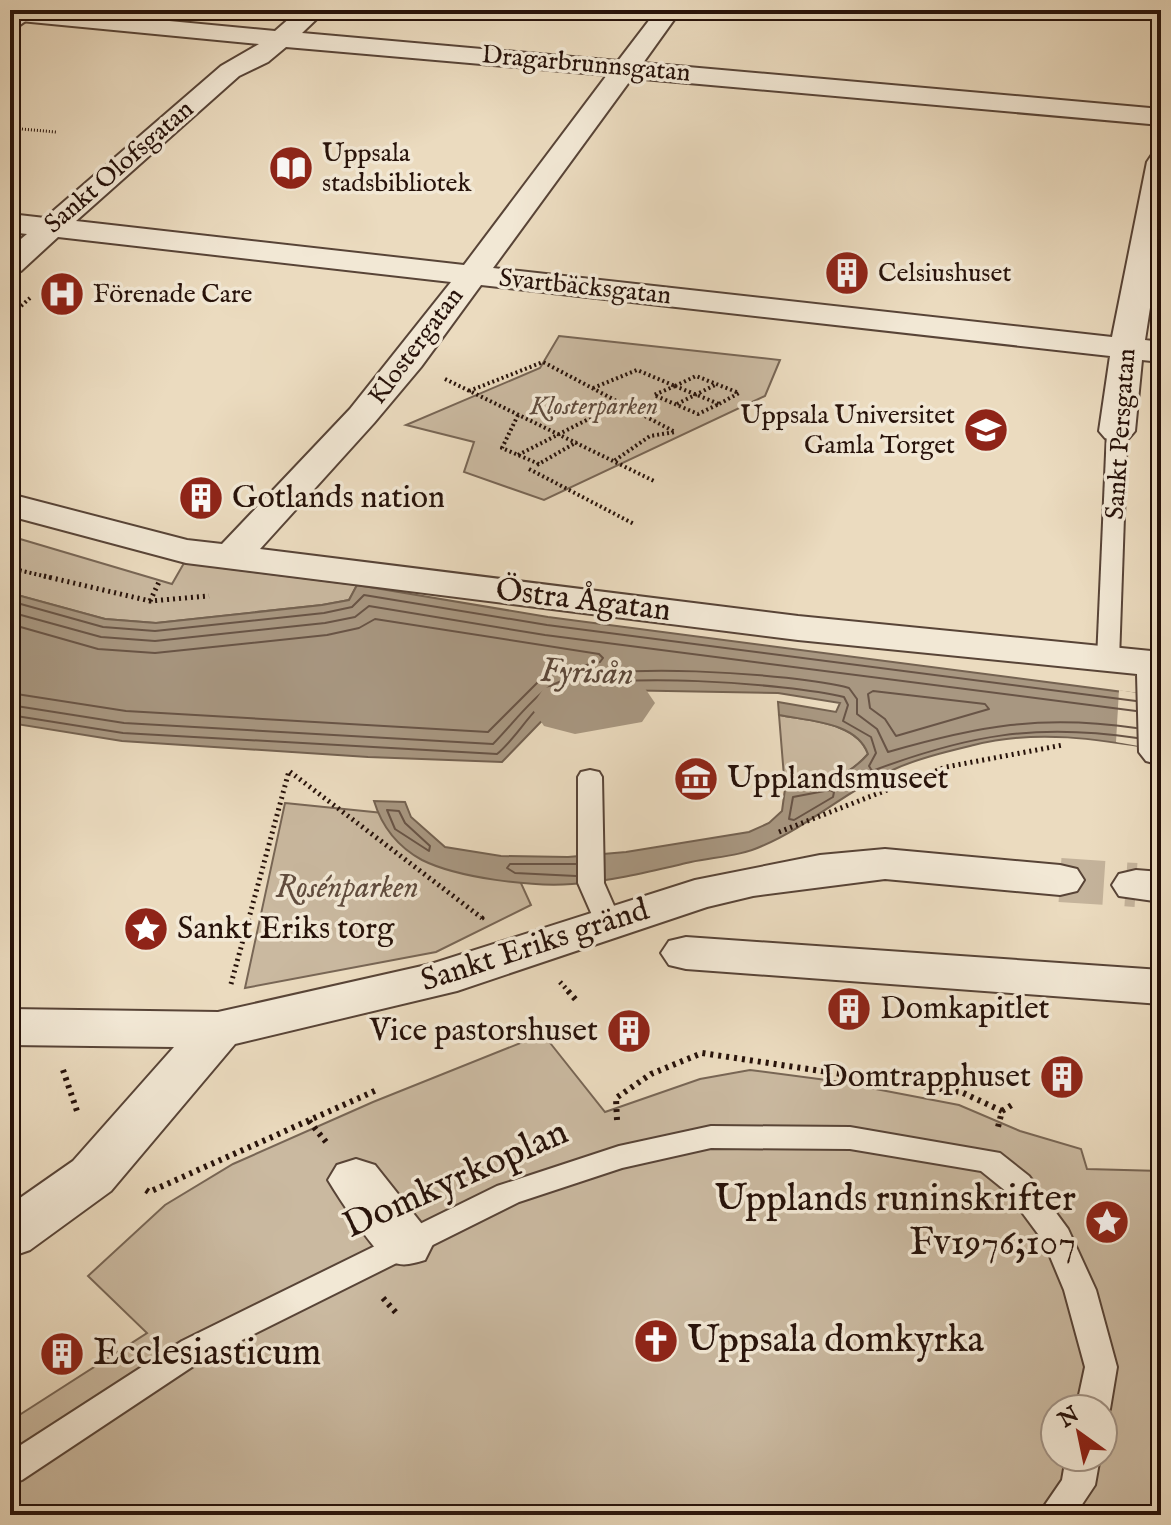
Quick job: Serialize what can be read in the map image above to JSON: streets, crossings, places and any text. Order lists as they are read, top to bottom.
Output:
{
  "streets": {
    "street": [
      "Dragarbrunnsgatan",
      "Sankt Olofsgatan",
      "Svartbäcksgatan",
      "Klostergatan",
      "Sankt Persgatan",
      "Östra Ågatan",
      "Sankt Eriks gränd"
    ],
    "lane": ["Domkyrkoplan"]
  },
  "crossings": [
    ["Dragarbrunnsgatan", "Sankt Olofsgatan"],
    ["Dragarbrunnsgatan", "Klostergatan"],
    ["Sankt Olofsgatan", "Svartbäcksgatan"],
    ["Svartbäcksgatan", "Klostergatan"],
    ["Svartbäcksgatan", "Sankt Persgatan"],
    ["Klostergatan", "Östra Ågatan"],
    ["Sankt Persgatan", "Östra Ågatan"]
  ],
  "water": ["Fyrisån"],
  "parks": ["Klosterparken", "Rosénparken"],
  "places": {
    "library": ["Uppsala stadsbibliotek"],
    "building": [
      "Celsiushuset",
      "Gotlands nation",
      "Domkapitlet",
      "Vice pastorshuset",
      "Domtrapphuset",
      "Ecclesiasticum"
    ],
    "hospital": ["Förenade Care"],
    "school or university": ["Uppsala Universitet Gamla Torget"],
    "museum": ["Upplandsmuseet"],
    "place": ["Sankt Eriks torg", "Upplands runinskrifter Fv1976;107"],
    "church": ["Uppsala domkyrka"]
  },
  "north": "top left"
}
